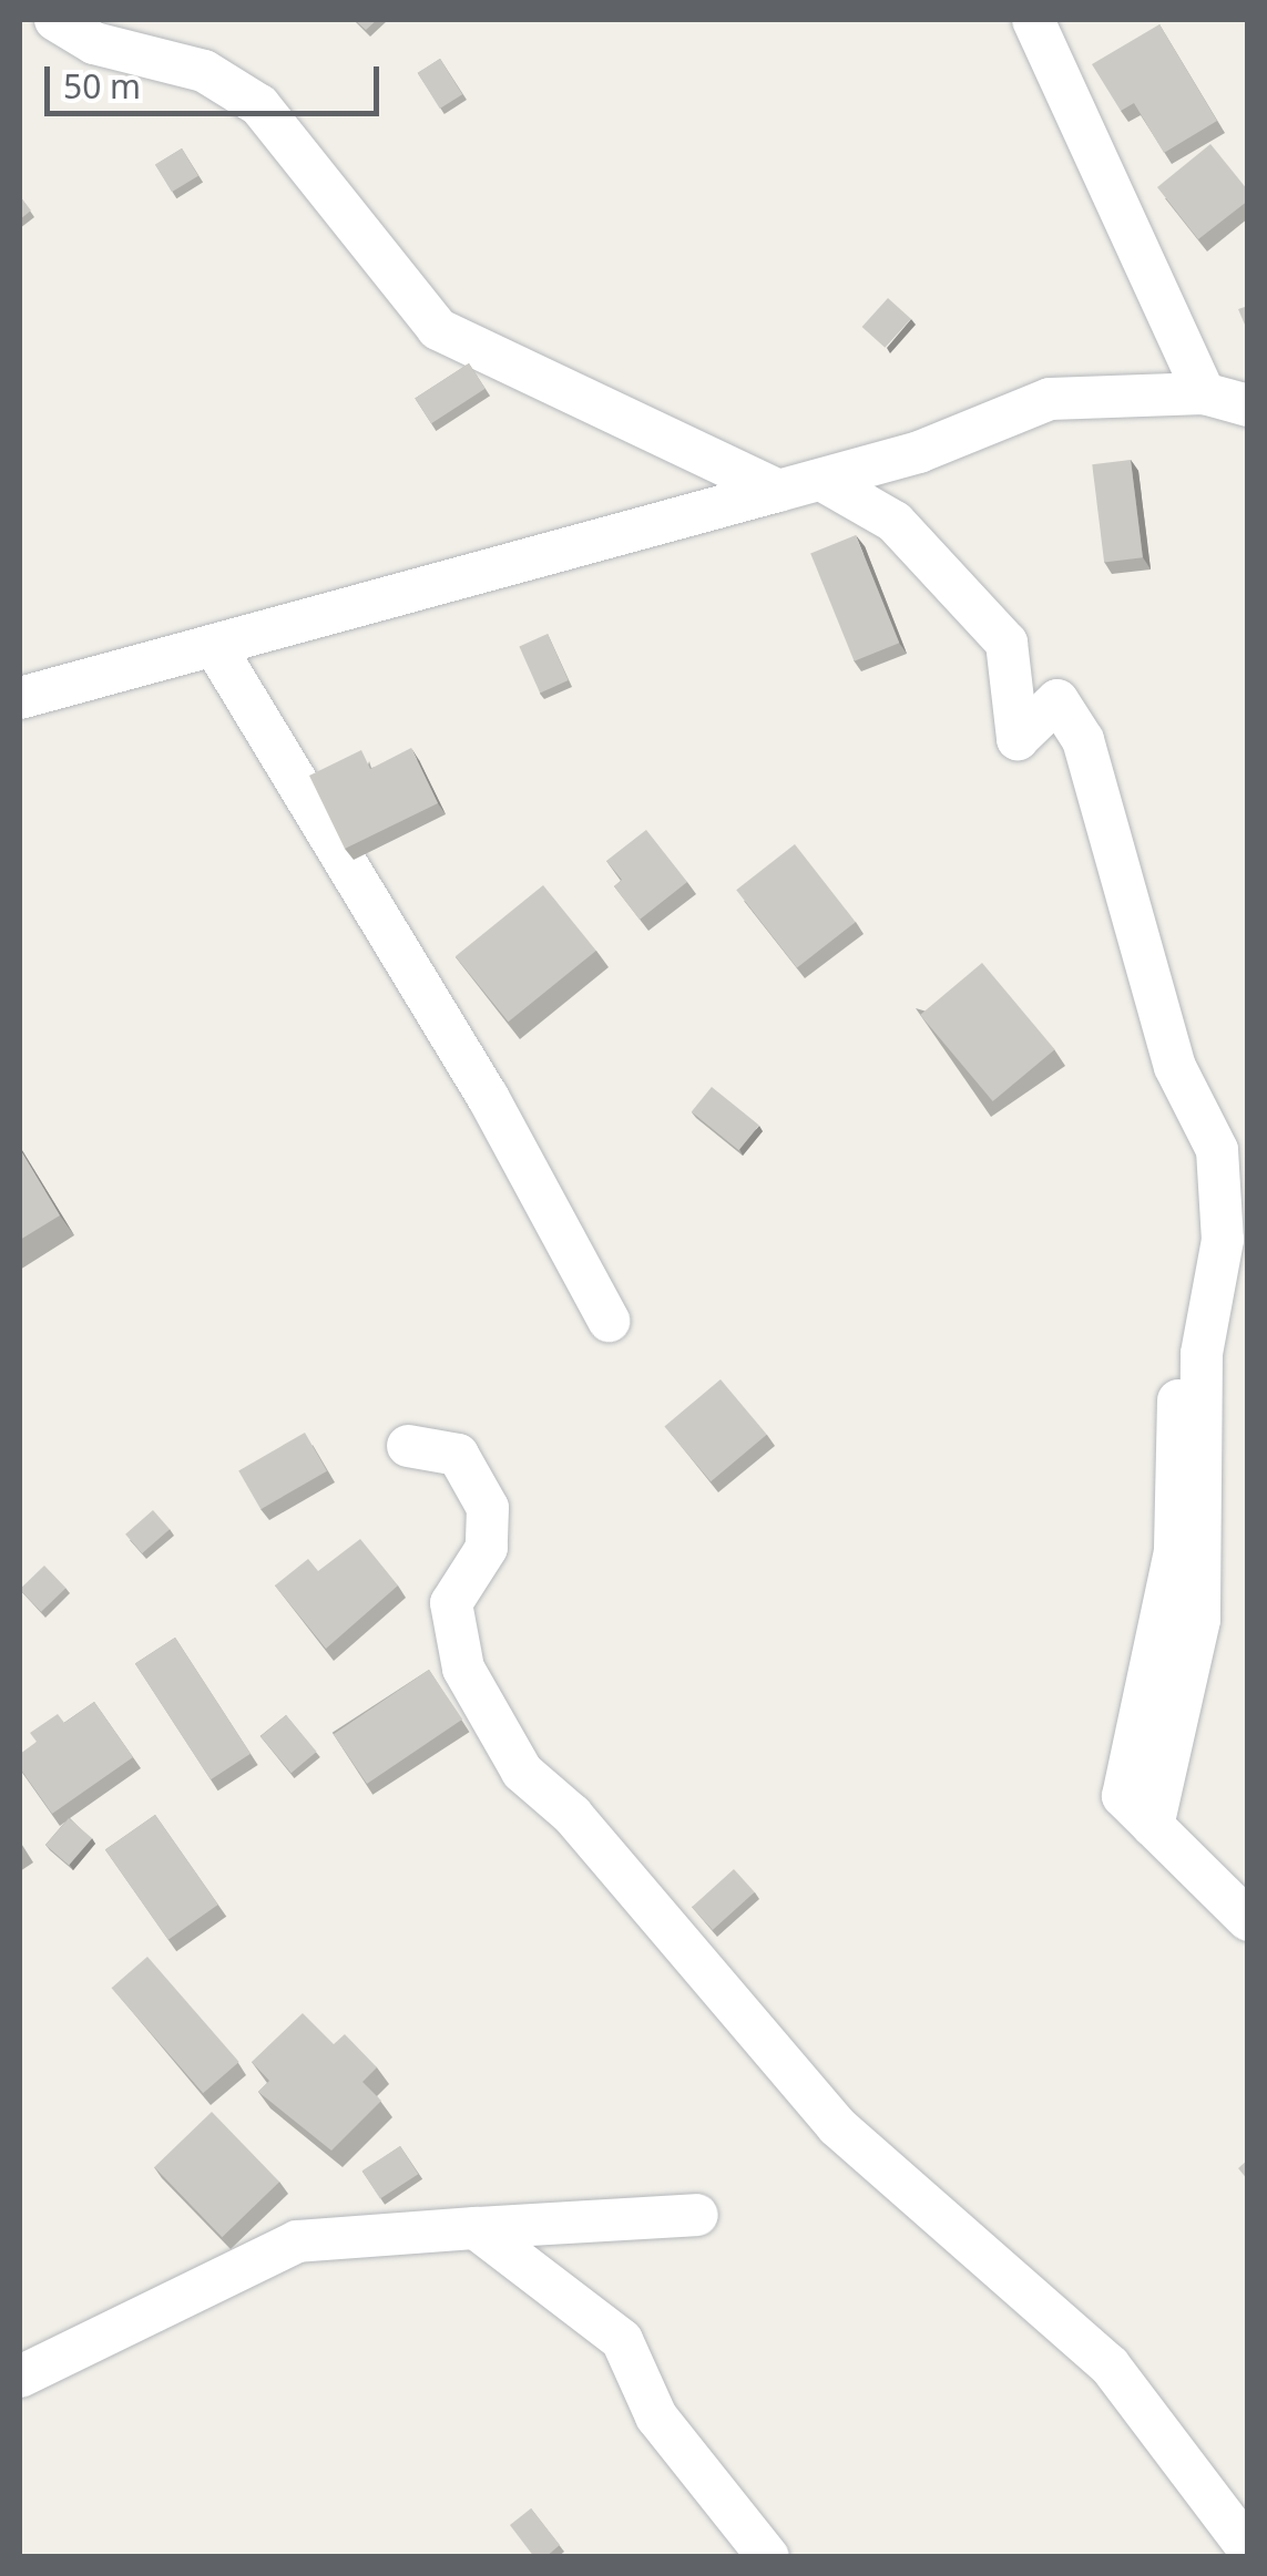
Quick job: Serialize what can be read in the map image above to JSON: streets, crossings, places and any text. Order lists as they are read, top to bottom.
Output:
{
  "scale_bar": "50 m"
}
